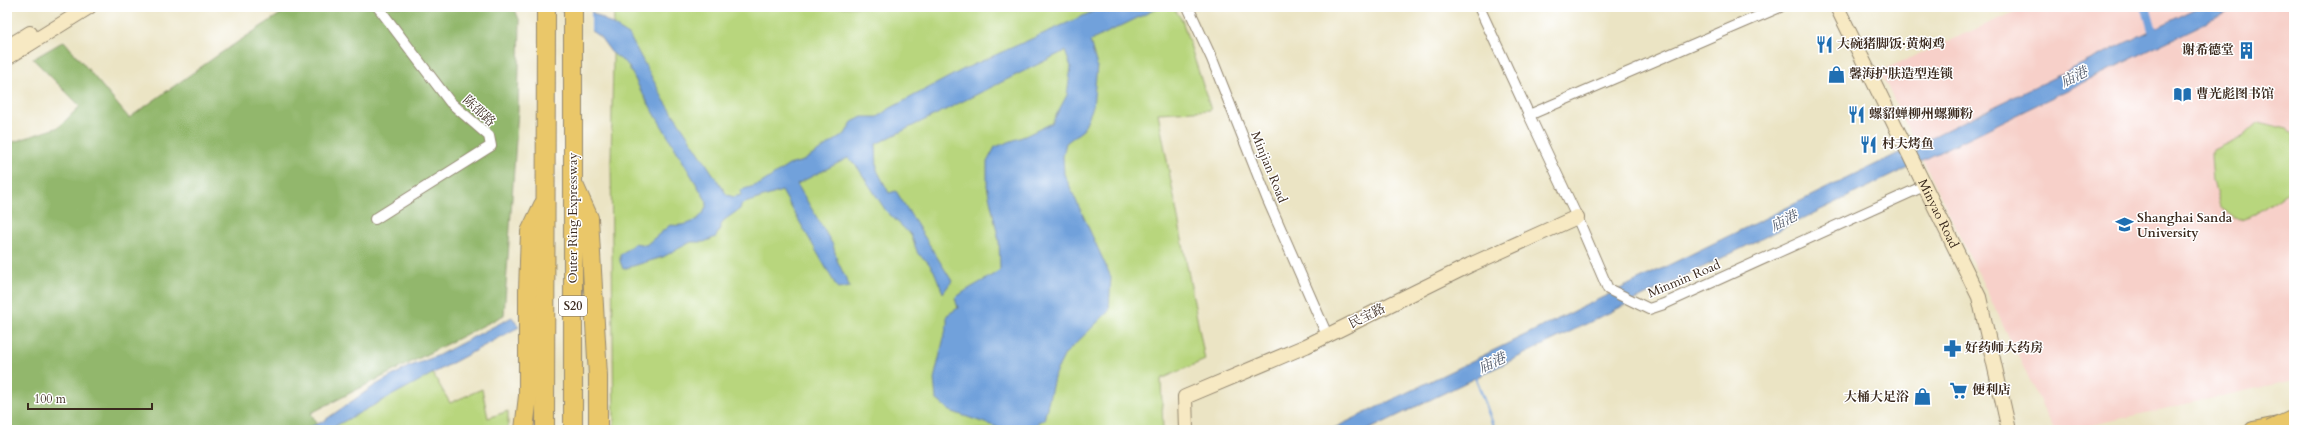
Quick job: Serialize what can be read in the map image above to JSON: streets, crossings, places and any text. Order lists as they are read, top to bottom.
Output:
{
  "streets": {
    "highway": ["Outer Ring Expressway", "S20"],
    "street": [
      "陈邵路",
      "Minjian Road",
      "Minyao Road",
      "Minmin Road",
      "民宝路"
    ]
  },
  "crossings": [
    ["Minjian Road", "民宝路"],
    ["Minyao Road", "Minmin Road"],
    ["Minmin Road", "民宝路"]
  ],
  "water": ["庙港"],
  "places": {
    "restaurant": ["大碗猪脚饭·黄焖鸡", "螺貂蝉柳州螺狮粉", "村夫烤鱼"],
    "building": ["谢希德堂"],
    "shop": ["馨海护肤造型连锁", "大桶大足浴"],
    "library": ["曹光彪图书馆"],
    "school or university": ["Shanghai Sanda University"],
    "pharmacy": ["好药师大药房"],
    "supermarket": ["便利店"]
  },
  "scale_bar": "100 m"
}
